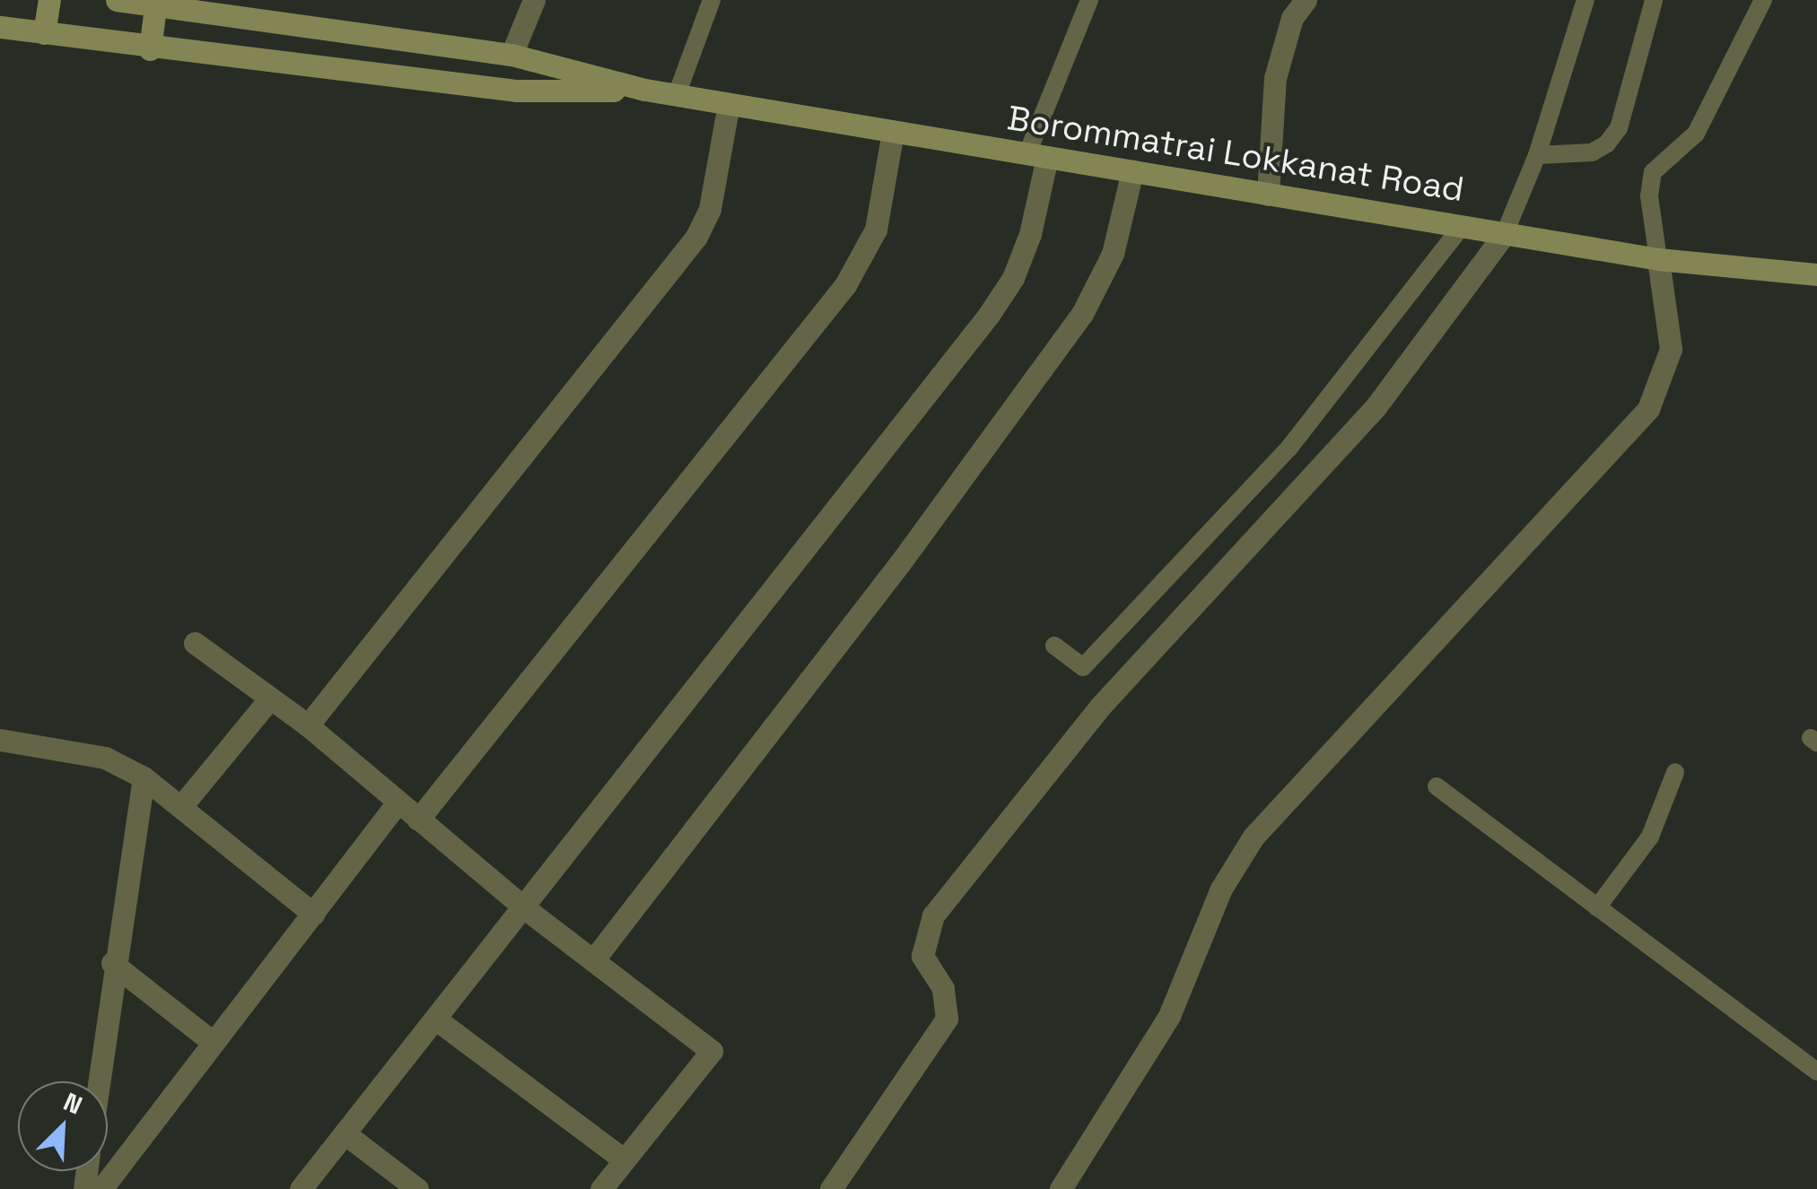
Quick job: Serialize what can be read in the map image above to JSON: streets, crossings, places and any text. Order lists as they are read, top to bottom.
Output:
{
  "streets": {
    "main road": ["Borommatrai Lokkanat Road"]
  },
  "north": "top right"
}
